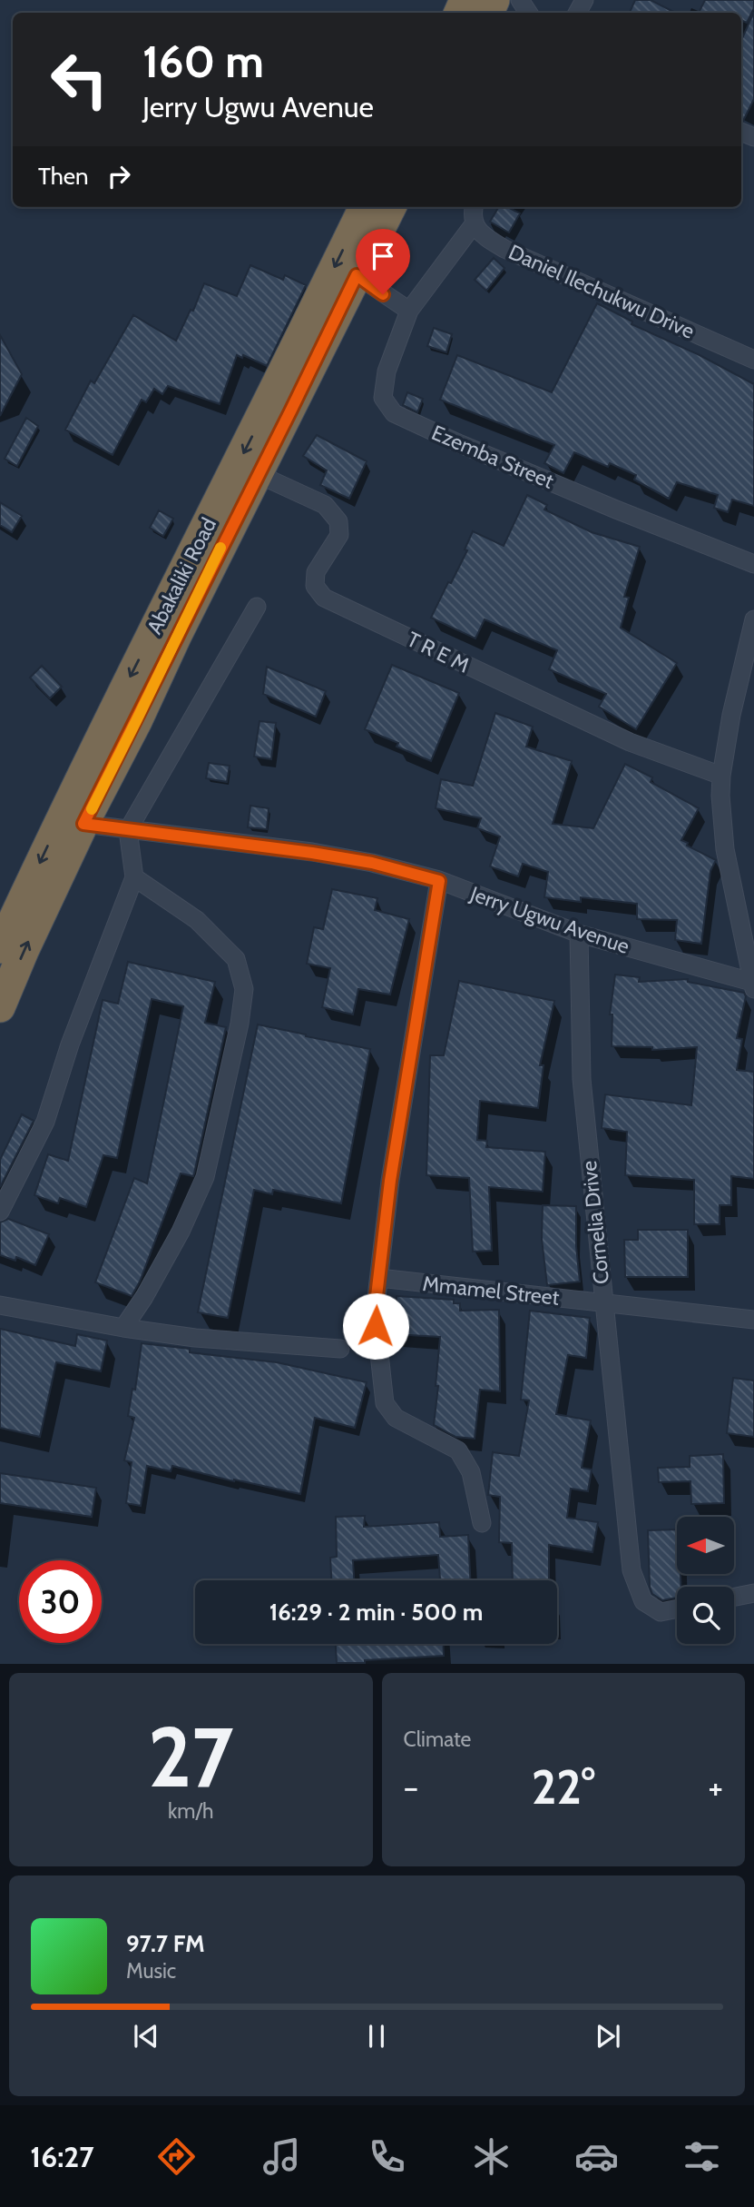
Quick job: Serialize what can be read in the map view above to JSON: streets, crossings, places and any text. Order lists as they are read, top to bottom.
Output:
{
  "streets": {
    "highway": ["Abakaliki Road"],
    "street": [
      "Daniel Ilechukwu Drive",
      "Ezemba Street",
      "T R E M",
      "Jerry Ugwu Avenue",
      "Cornelia Drive",
      "Mmamel Street"
    ]
  },
  "crossings": [
    ["Daniel Ilechukwu Drive", "Ezemba Street"],
    ["Abakaliki Road", "T R E M"],
    ["Abakaliki Road", "Jerry Ugwu Avenue"],
    ["Jerry Ugwu Avenue", "Cornelia Drive"],
    ["Cornelia Drive", "Mmamel Street"]
  ],
  "north": "left",
  "page": {
    "turn": ["160 m", "Jerry Ugwu Avenue"],
    "then": "Then",
    "limit": "30",
    "trip": "16:29 · 2 min · 500 m",
    "tile": [
      ["27", "km/h"],
      "Climate"
    ],
    "heat": ["−", "22°", "+"],
    "song": ["97.7 FM", "Music"],
    "tabs": "16:27"
  }
}
